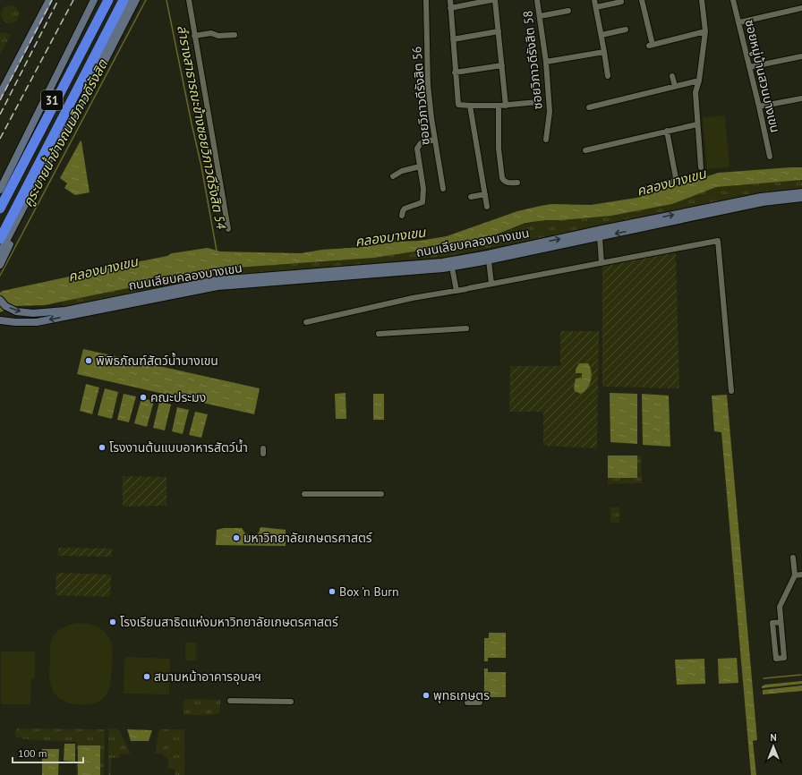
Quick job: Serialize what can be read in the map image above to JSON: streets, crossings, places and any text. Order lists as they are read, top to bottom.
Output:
{
  "streets": {
    "highway": ["31"],
    "main road": ["ถนนเลียบคลองบางเขน"],
    "street": ["ซอยวิภาวดีรังสิต 58", "ซอยหมู่บ้านสวนบางเขน", "ซอยวิภาวดีรังสิต 56"]
  },
  "water": ["ลำรางสาธารณะข้างซอยวิภาวดีรังสิต 54", "คูระบายน้ำข้างถนนวิภาวดีรังสิต", "คลองบางเขน"],
  "places": [
    "พิพิธภัณฑ์สัตว์น้ำบางเขน",
    "คณะประมง",
    "โรงงานต้นแบบอาหารสัตว์น้ำ",
    "มหาวิทยาลัยเกษตรศาสตร์",
    "Box 'n Burn",
    "โรงเรียนสาธิตแห่งมหาวิทยาลัยเกษตรศาสตร์",
    "สนามหน้าอาคารอุบลฯ",
    "พุทธเกษตร"
  ],
  "scale_bar": "100 m",
  "north": "top"
}
